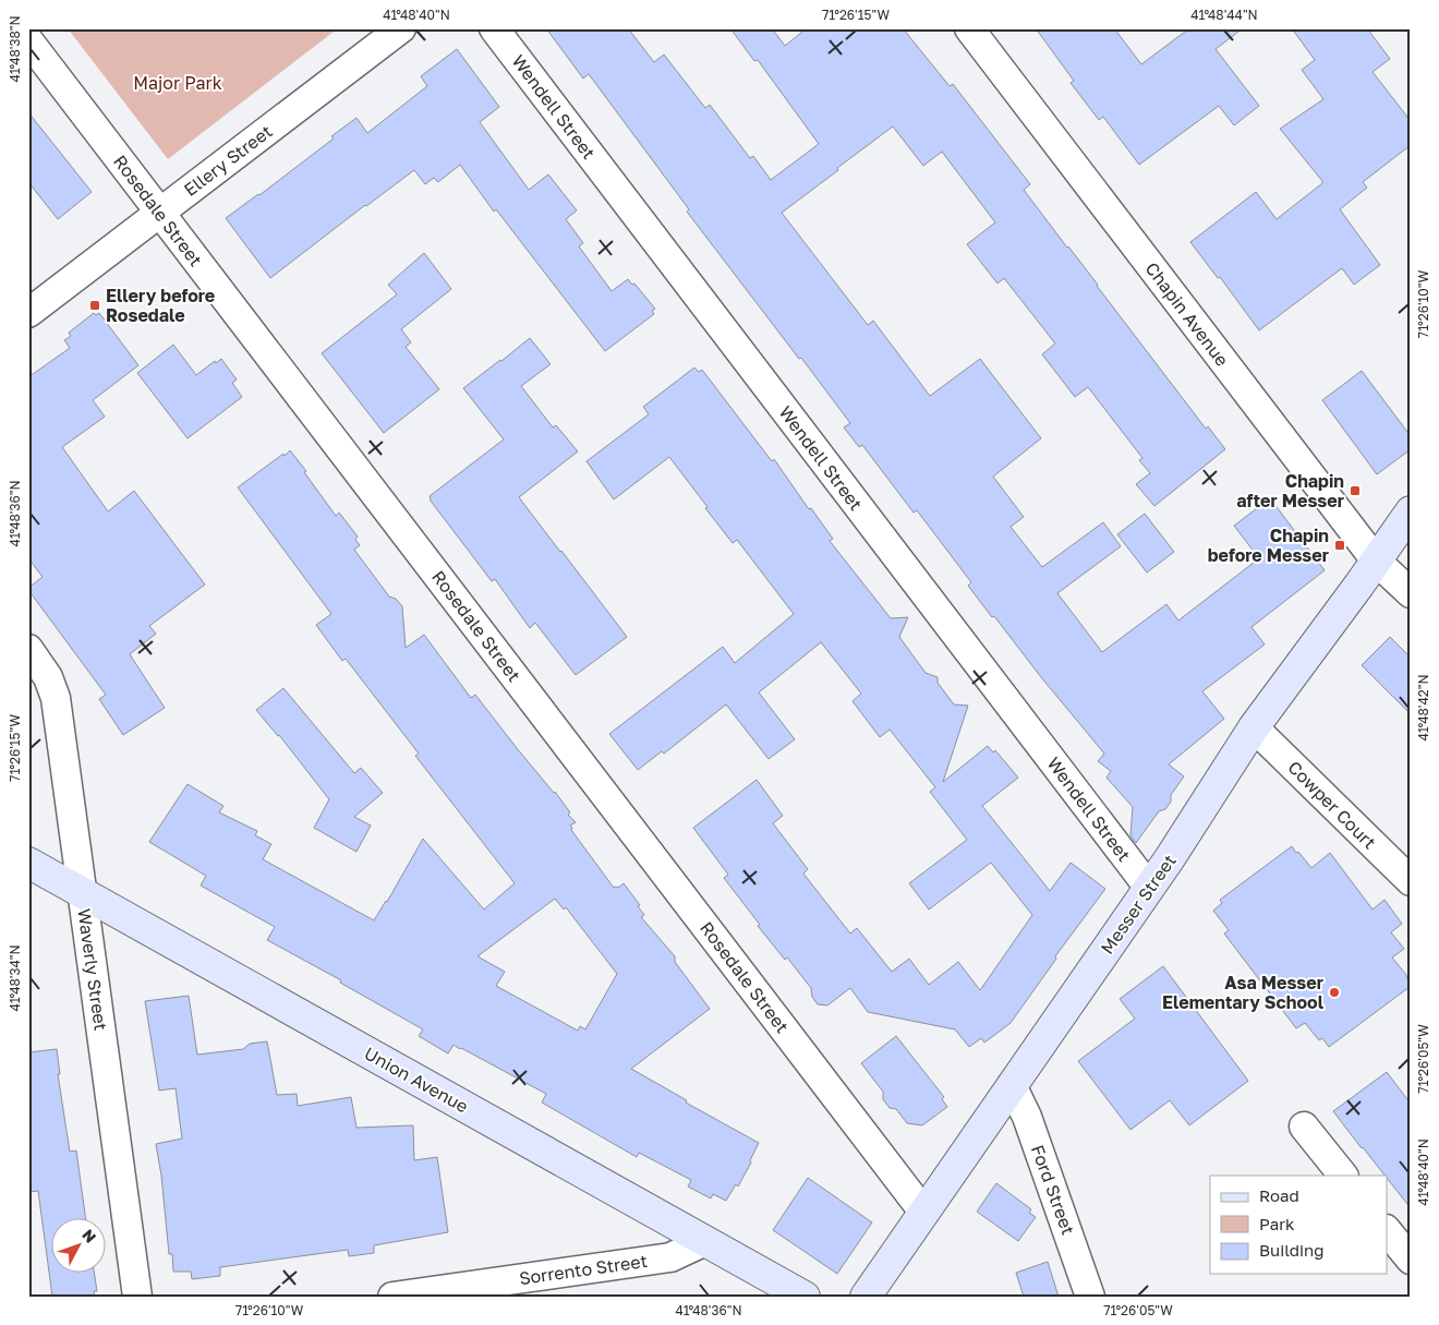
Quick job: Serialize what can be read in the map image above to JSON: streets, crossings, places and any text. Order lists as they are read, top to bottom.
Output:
{
  "streets": {
    "street": [
      "Wendell Street",
      "Ellery Street",
      "Rosedale Street",
      "Chapin Avenue",
      "Cowper Court",
      "Messer Street",
      "Waverly Street",
      "Union Avenue",
      "Ford Street",
      "Sorrento Street"
    ]
  },
  "crossings": [
    ["Wendell Street", "Messer Street"],
    ["Ellery Street", "Rosedale Street"],
    ["Rosedale Street", "Messer Street"],
    ["Chapin Avenue", "Messer Street"],
    ["Cowper Court", "Messer Street"],
    ["Messer Street", "Ford Street"],
    ["Waverly Street", "Union Avenue"],
    ["Union Avenue", "Sorrento Street"]
  ],
  "parks": ["Major Park"],
  "places": {
    "transit": ["Ellery before Rosedale", "Chapin after Messer", "Chapin before Messer"],
    "other": ["Asa Messer Elementary School"]
  },
  "legend": ["Road", "Park", "Building"],
  "north": "top right",
  "coordinates": [
    "41°48'40\"N",
    "71°26'15\"W",
    "41°48'44\"N",
    "41°48'38\"N",
    "71°26'10\"W",
    "41°48'36\"N",
    "41°48'42\"N",
    "41°48'34\"N",
    "71°26'05\"W"
  ]
}
